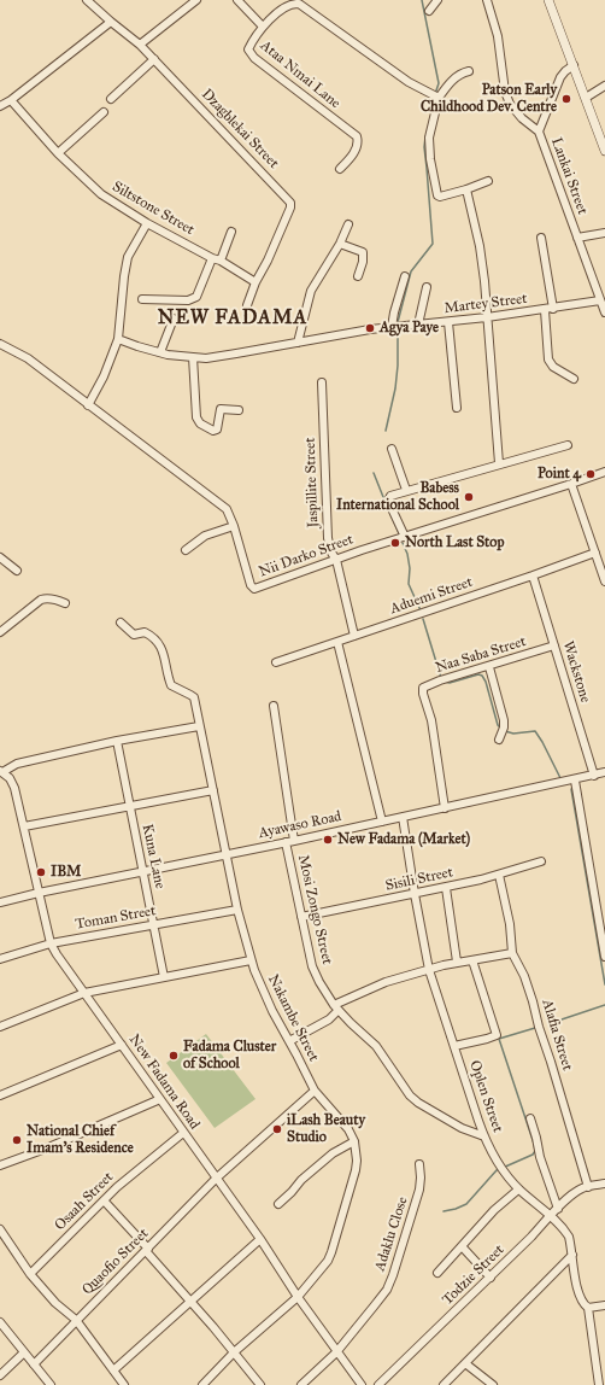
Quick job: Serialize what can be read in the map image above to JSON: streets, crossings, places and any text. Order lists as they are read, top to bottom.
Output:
{
  "streets": {
    "street": [
      "Ataa Nmai Lane",
      "Dzagblekai Street",
      "Lankai Street",
      "Siltstone Street",
      "Martey Street",
      "Jaspillite Street",
      "Nii Darko Street",
      "Aduemi Street",
      "Naa Saba Street",
      "Wackstone",
      "Ayawaso Road",
      "Kuna Lane",
      "Sisili Street",
      "Mosi Zongo Street",
      "Toman Street",
      "Nakambe Street",
      "Alafia Street",
      "New Fadama Road",
      "Oplen Street",
      "Osaah Street",
      "Adaklu Close",
      "Quaofio Street",
      "Todzie Street"
    ]
  },
  "crossings": [
    ["Dzagblekai Street", "Siltstone Street"],
    ["Lankai Street", "Martey Street"],
    ["Jaspillite Street", "Nii Darko Street"],
    ["Jaspillite Street", "Aduemi Street"],
    ["Aduemi Street", "Wackstone"],
    ["Naa Saba Street", "Wackstone"],
    ["Naa Saba Street", "Ayawaso Road"],
    ["Wackstone", "Ayawaso Road"],
    ["Ayawaso Road", "Kuna Lane"],
    ["Ayawaso Road", "Mosi Zongo Street"],
    ["Ayawaso Road", "Nakambe Street"],
    ["Ayawaso Road", "New Fadama Road"],
    ["Ayawaso Road", "Oplen Street"],
    ["Kuna Lane", "Toman Street"],
    ["Sisili Street", "Mosi Zongo Street"],
    ["Sisili Street", "Alafia Street"],
    ["Sisili Street", "Oplen Street"],
    ["Mosi Zongo Street", "Oplen Street"],
    ["Toman Street", "Nakambe Street"],
    ["Toman Street", "New Fadama Road"],
    ["Nakambe Street", "New Fadama Road"],
    ["Nakambe Street", "Quaofio Street"],
    ["Alafia Street", "Todzie Street"],
    ["New Fadama Road", "Osaah Street"],
    ["New Fadama Road", "Adaklu Close"],
    ["New Fadama Road", "Quaofio Street"],
    ["Oplen Street", "Todzie Street"]
  ],
  "districts": ["NEW FADAMA"],
  "places": [
    "Patson Early Childhood Dev. Centre",
    "Agya Paye",
    "Point 4",
    "Babess International School",
    "North Last Stop",
    "New Fadama (Market)",
    "IBM",
    "Fadama Cluster of School",
    "iLash Beauty Studio",
    "National Chief Imam's Residence"
  ]
}
